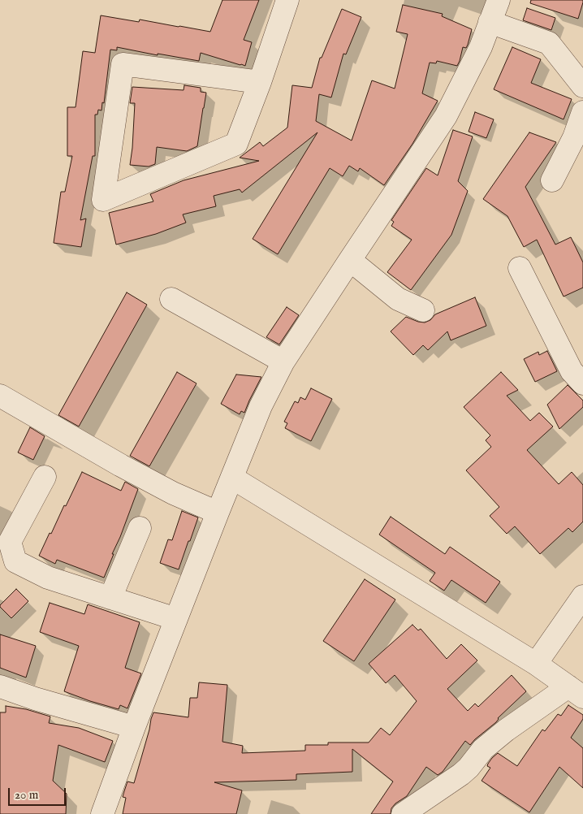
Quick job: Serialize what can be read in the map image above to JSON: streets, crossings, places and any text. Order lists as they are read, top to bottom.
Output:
{
  "scale_bar": "20 m"
}
